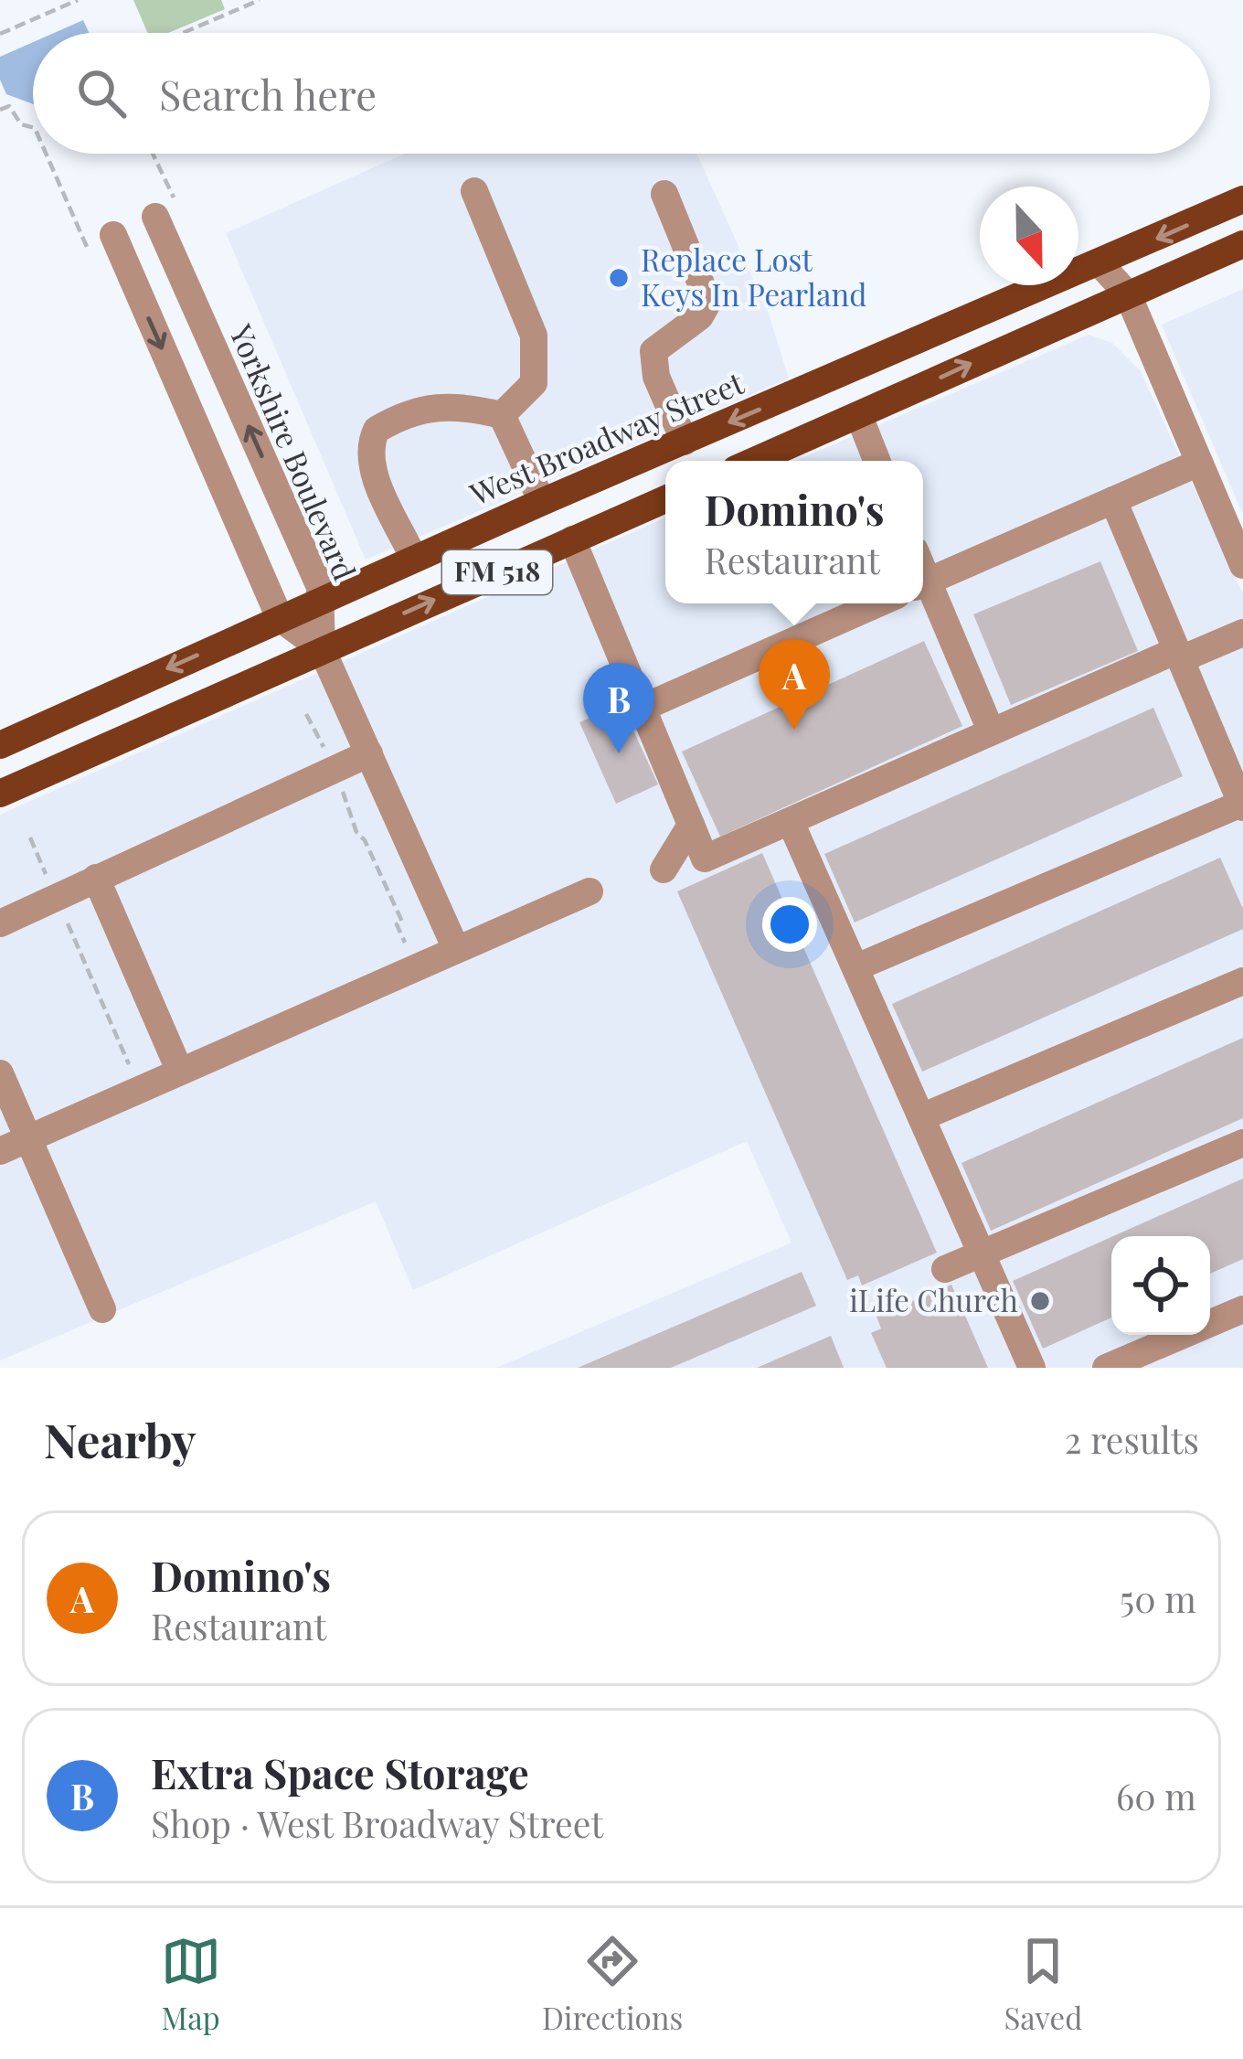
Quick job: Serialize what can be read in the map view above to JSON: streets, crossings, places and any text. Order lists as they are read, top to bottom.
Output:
{
  "streets": {
    "main road": ["West Broadway Street", "FM 518"],
    "street": ["Yorkshire Boulevard"]
  },
  "crossings": [
    ["West Broadway Street", "Yorkshire Boulevard"],
    ["Yorkshire Boulevard", "FM 518"]
  ],
  "places": ["Replace Lost Keys In Pearland", "iLife Church"],
  "north": "bottom",
  "page": {
    "search": "Search here",
    "popup": ["Domino's", "Restaurant"],
    "pins": ["A", "B"],
    "heading": ["Nearby", "2 results"],
    "list": [
      {
        "mark": "A",
        "name": "Domino's",
        "note": "Restaurant",
        "value": "50 m"
      },
      {
        "mark": "B",
        "name": "Extra Space Storage",
        "note": "Shop · West Broadway Street",
        "value": "60 m"
      }
    ],
    "nav": ["Map", "Directions", "Saved"]
  }
}
